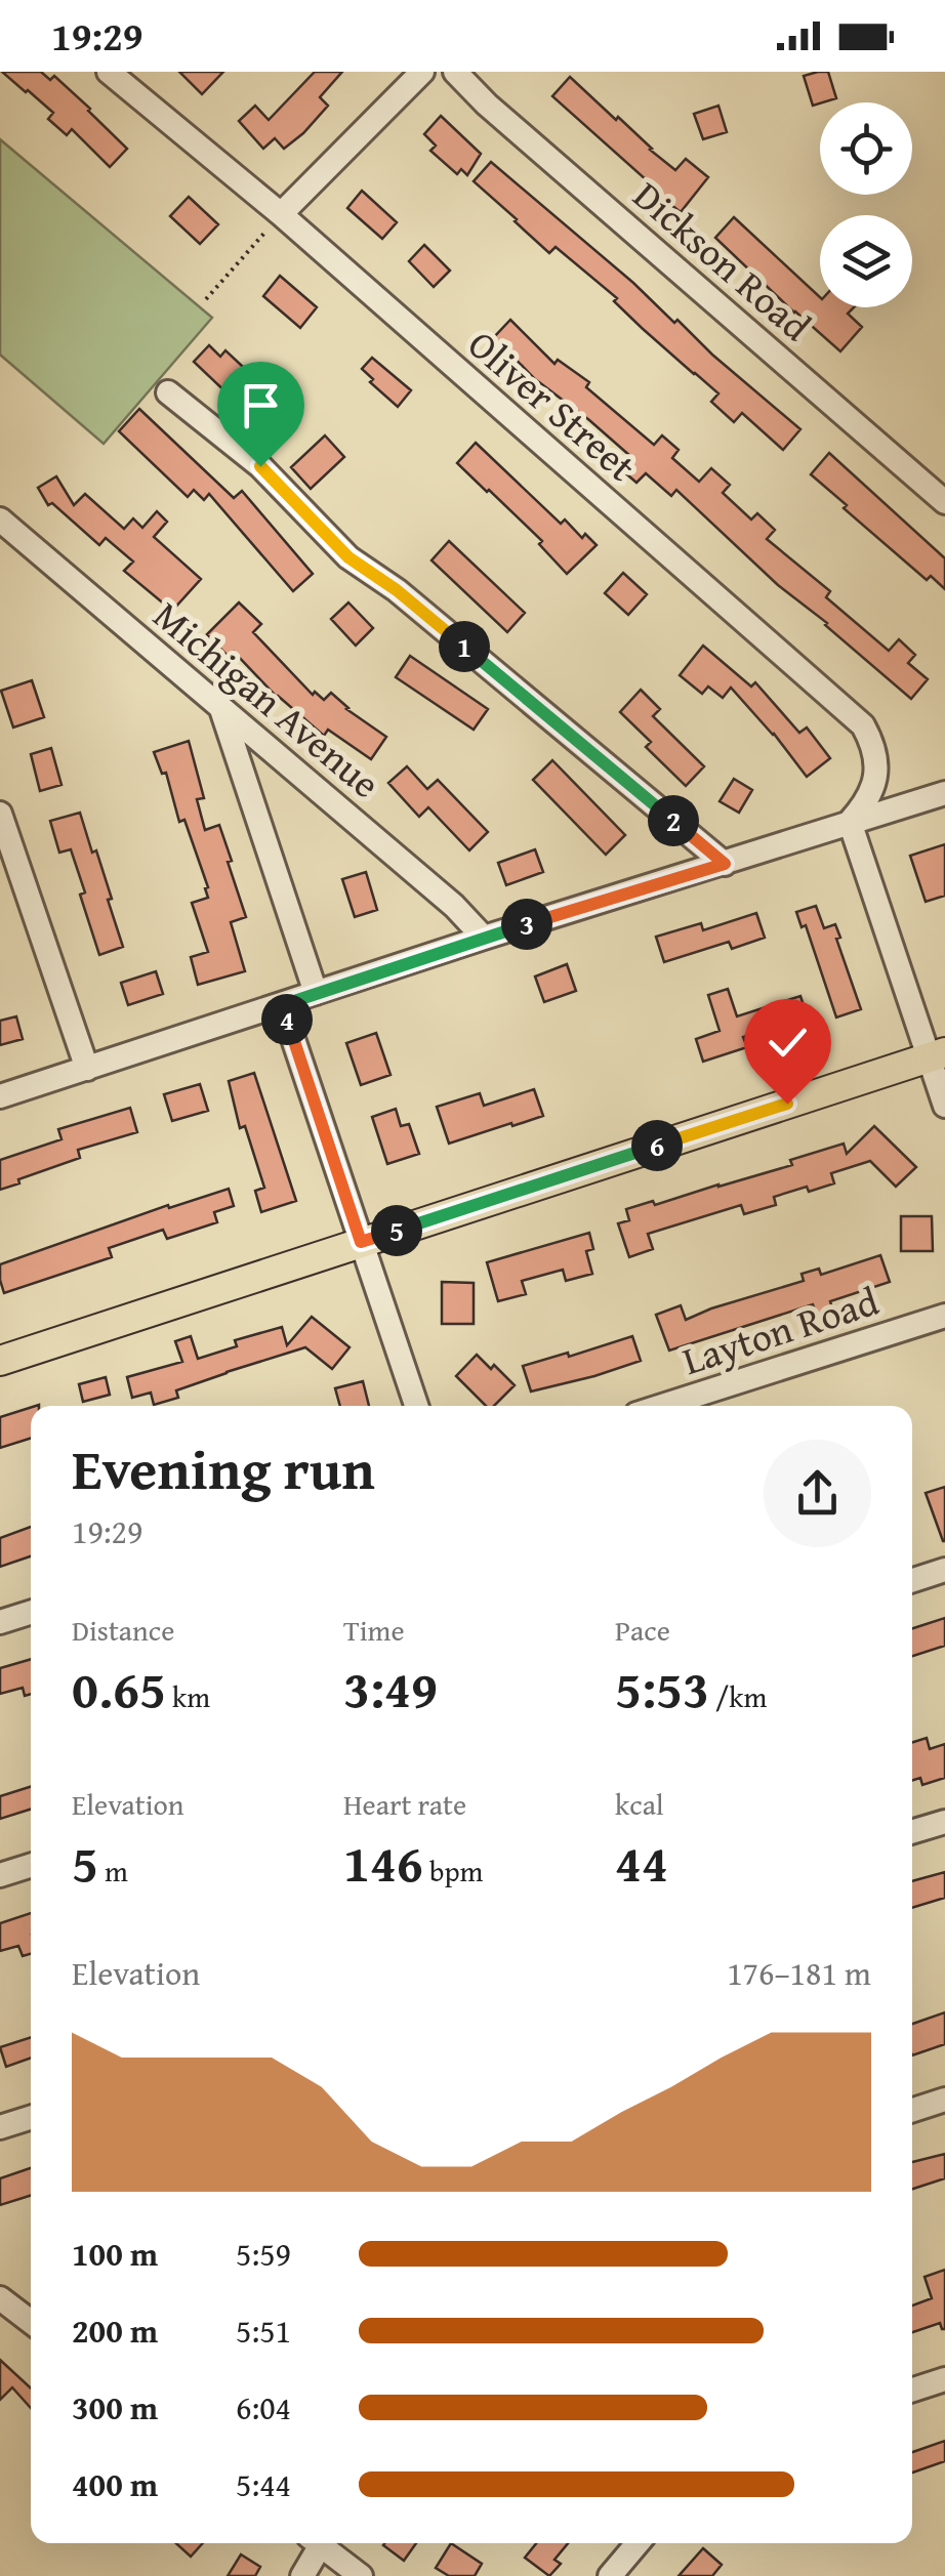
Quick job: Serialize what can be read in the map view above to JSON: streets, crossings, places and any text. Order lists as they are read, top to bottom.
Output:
{
  "streets": {
    "street": [
      "Dickson Road",
      "Oliver Street",
      "Michigan Avenue",
      "Layton Road"
    ]
  },
  "page": {
    "status": "19:29",
    "pins": [
      "1",
      "2",
      "3",
      "4",
      "6",
      "5"
    ],
    "heading": ["Evening run", "19:29"],
    "stats": [
      ["Distance", "0.65 km"],
      ["Time", "3:49"],
      ["Pace", "5:53 /km"],
      ["Elevation", "5 m"],
      ["Heart rate", "146 bpm"],
      ["kcal", "44"]
    ],
    "chart": ["Elevation", "176–181 m"],
    "list": [
      {
        "name": "100 m",
        "note": "5:59"
      },
      {
        "name": "200 m",
        "note": "5:51"
      },
      {
        "name": "300 m",
        "note": "6:04"
      },
      {
        "name": "400 m",
        "note": "5:44"
      }
    ]
  }
}
